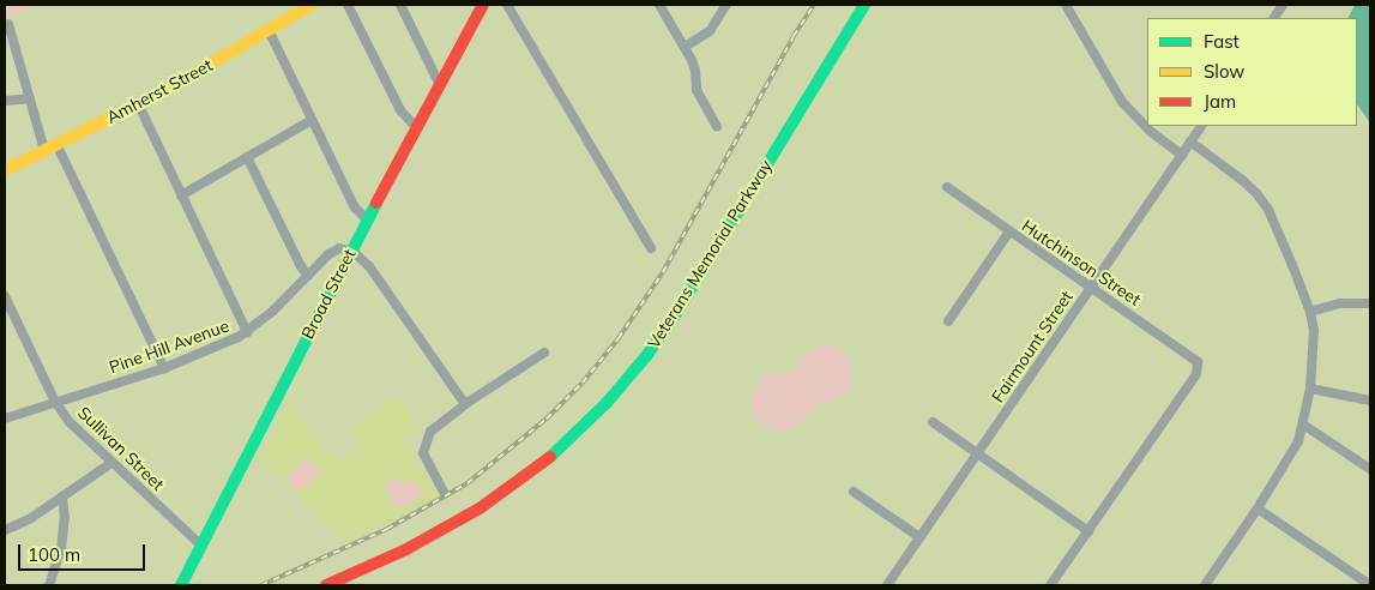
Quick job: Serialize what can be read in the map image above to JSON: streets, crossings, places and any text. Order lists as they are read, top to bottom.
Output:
{
  "streets": {
    "main road": ["Amherst Street", "Veterans Memorial Parkway", "Broad Street"],
    "street": [
      "Hutchinson Street",
      "Pine Hill Avenue",
      "Fairmount Street",
      "Sullivan Street"
    ]
  },
  "crossings": [
    ["Hutchinson Street", "Fairmount Street"],
    ["Broad Street", "Pine Hill Avenue"],
    ["Broad Street", "Sullivan Street"],
    ["Pine Hill Avenue", "Sullivan Street"]
  ],
  "legend": ["Fast", "Slow", "Jam"],
  "scale_bar": "100 m"
}
